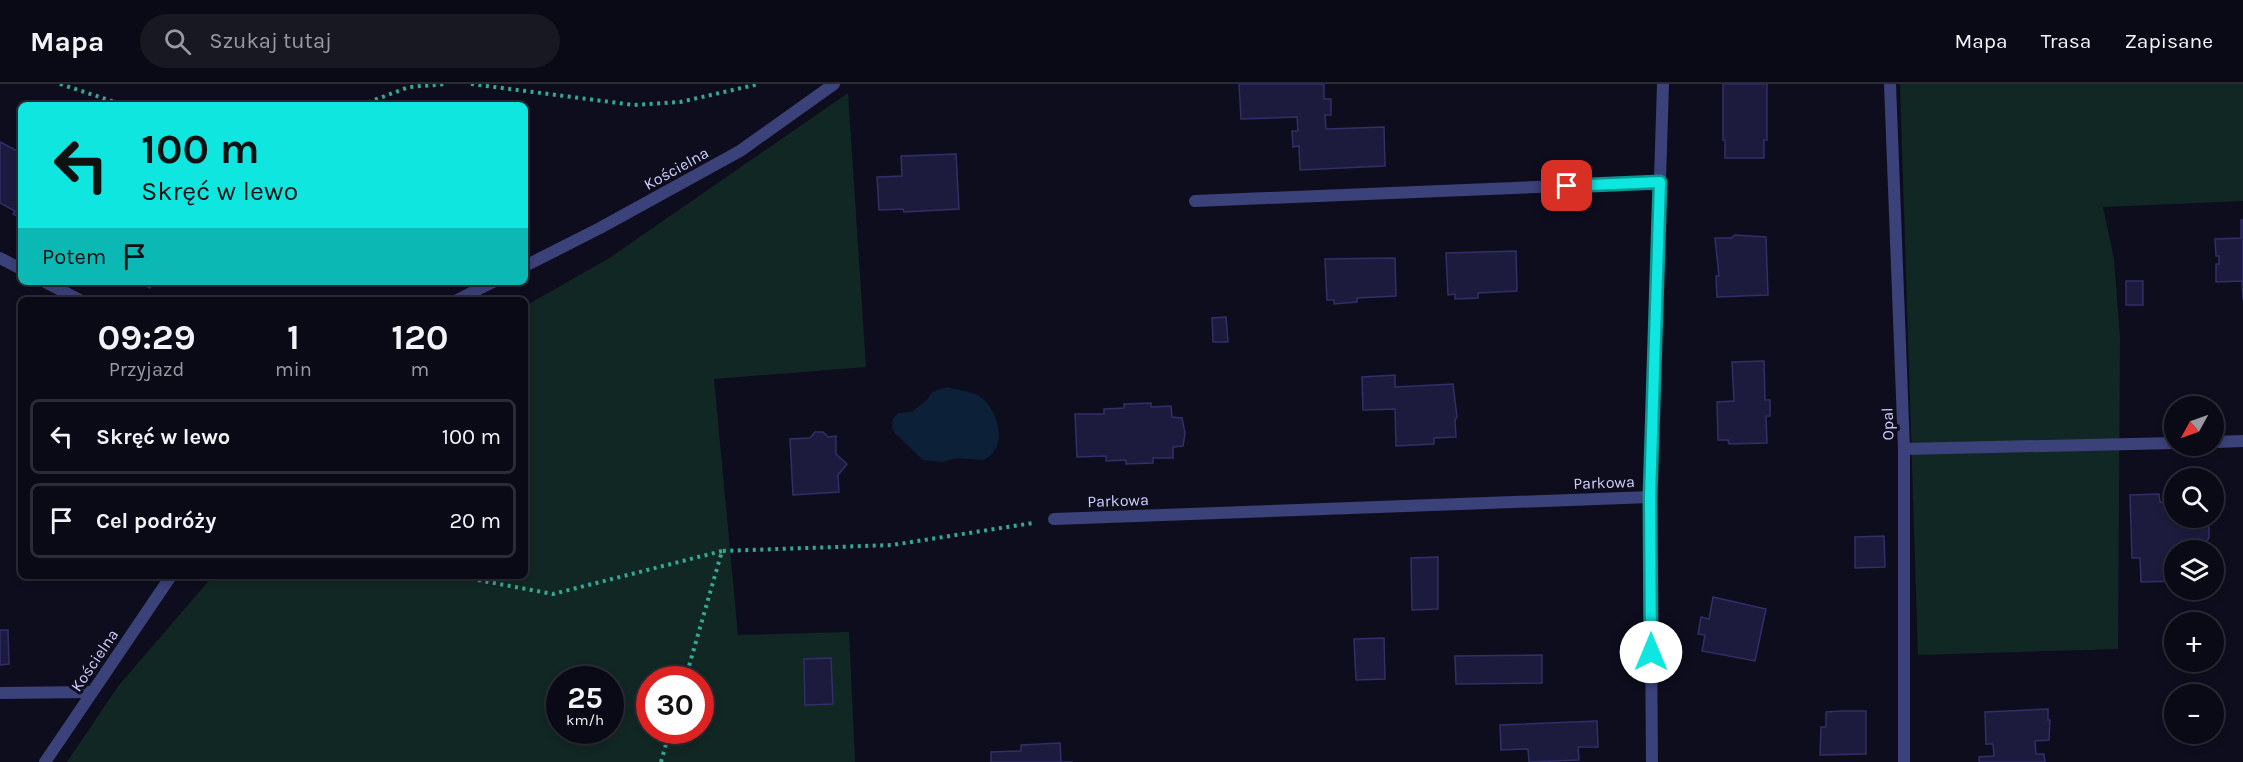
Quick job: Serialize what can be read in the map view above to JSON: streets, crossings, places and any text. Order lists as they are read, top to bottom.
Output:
{
  "streets": {
    "street": ["Kościelna", "Opal", "Parkowa"]
  },
  "north": "bottom left",
  "page": {
    "header": "Mapa",
    "search": "Szukaj tutaj",
    "nav": ["Mapa", "Trasa", "Zapisane"],
    "turn": ["100 m", "Skręć w lewo"],
    "then": "Potem",
    "eta": [
      "09:29",
      "Przyjazd",
      "1",
      "min",
      "120",
      "m"
    ],
    "map_buttons": ["+", "−"],
    "list": [
      {
        "name": "Skręć w lewo",
        "value": "100 m"
      },
      {
        "name": "Cel podróży",
        "value": "20 m"
      }
    ],
    "speed": "25 km/h",
    "limit": "30"
  }
}
